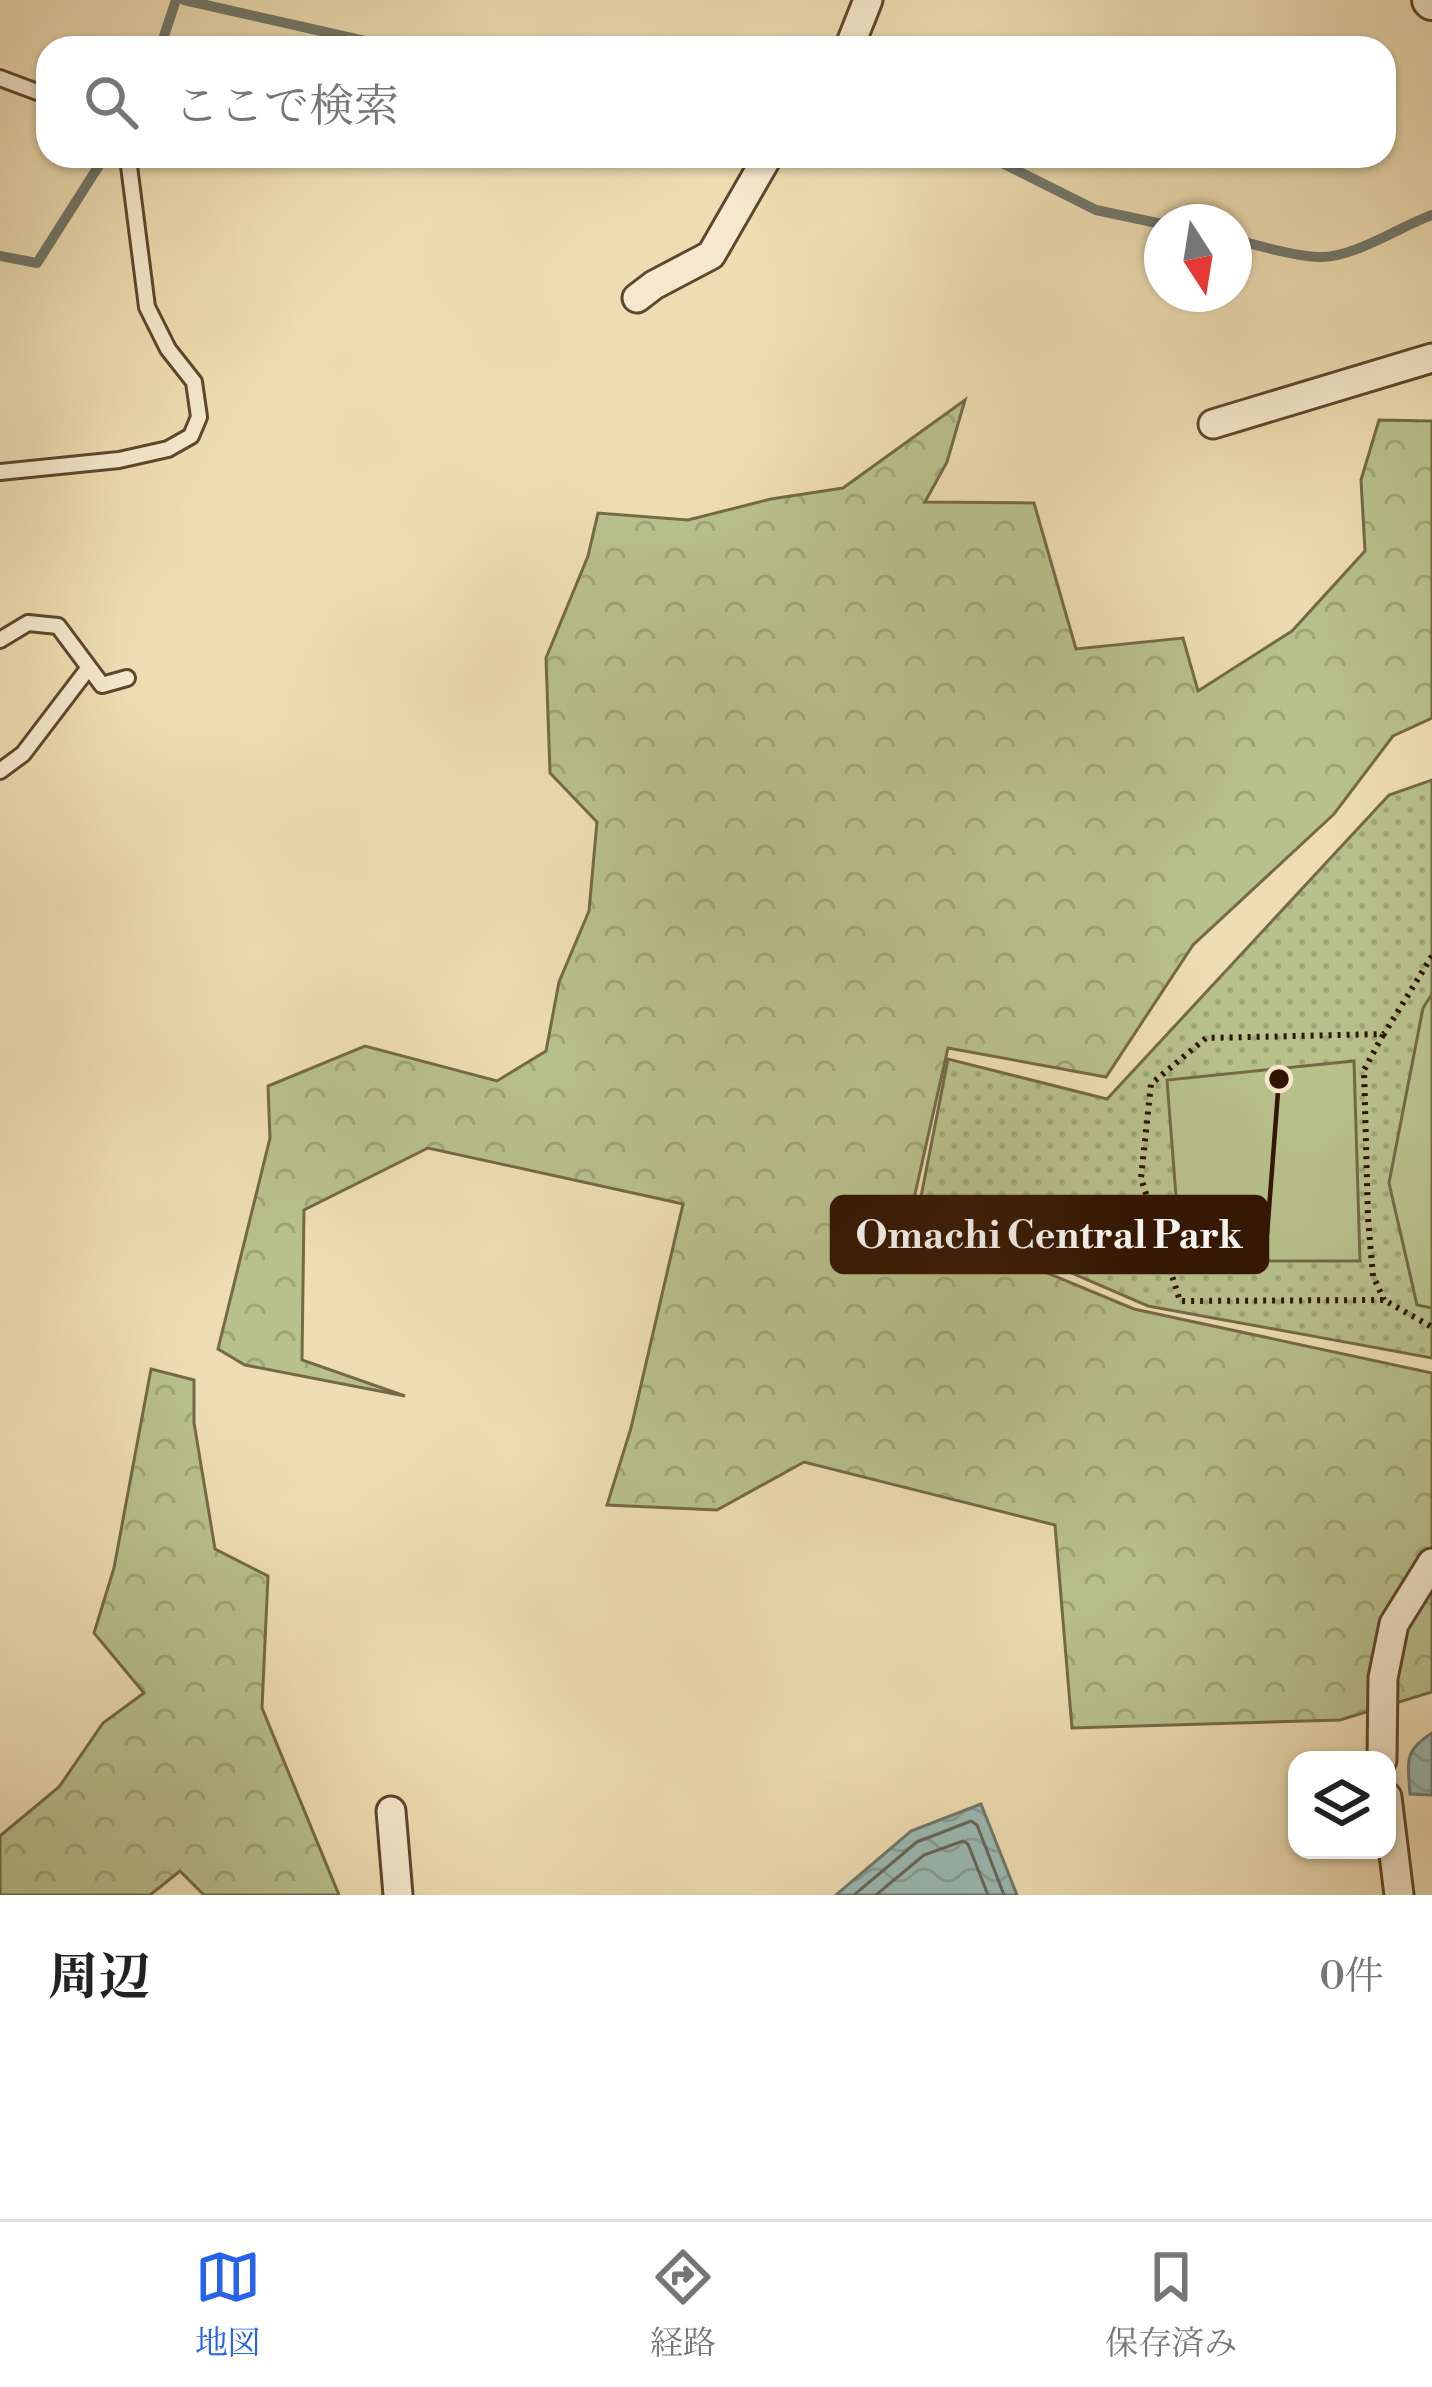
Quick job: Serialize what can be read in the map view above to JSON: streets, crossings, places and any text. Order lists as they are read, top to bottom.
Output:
{
  "places": ["Omachi Central Park"],
  "north": "bottom",
  "page": {
    "search": "ここで検索",
    "heading": ["周辺", "0件"],
    "nav": ["地図", "経路", "保存済み"]
  }
}
